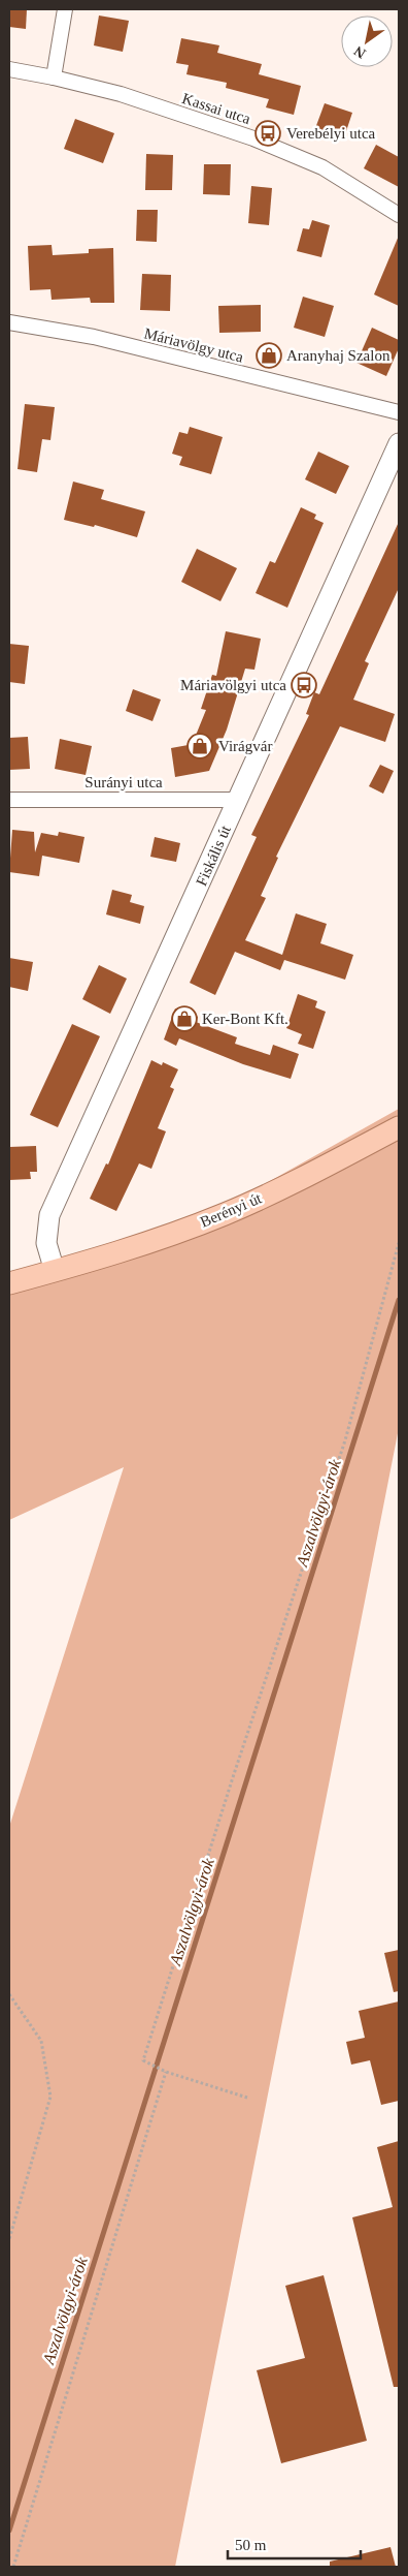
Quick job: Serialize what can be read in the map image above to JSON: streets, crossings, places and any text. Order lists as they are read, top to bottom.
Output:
{
  "streets": {
    "main road": ["Berényi út"],
    "street": [
      "Kassai utca",
      "Máriavölgy utca",
      "Surányi utca",
      "Fiskális út"
    ]
  },
  "crossings": [
    ["Surányi utca", "Fiskális út"],
    ["Fiskális út", "Berényi út"]
  ],
  "water": ["Aszalvölgyi-árok"],
  "places": {
    "bus stop": ["Verebélyi utca", "Máriavölgyi utca"],
    "shop": ["Aranyhaj Szalon", "Virágvár", "Ker-Bont Kft."]
  },
  "scale_bar": "50 m",
  "north": "bottom left"
}
